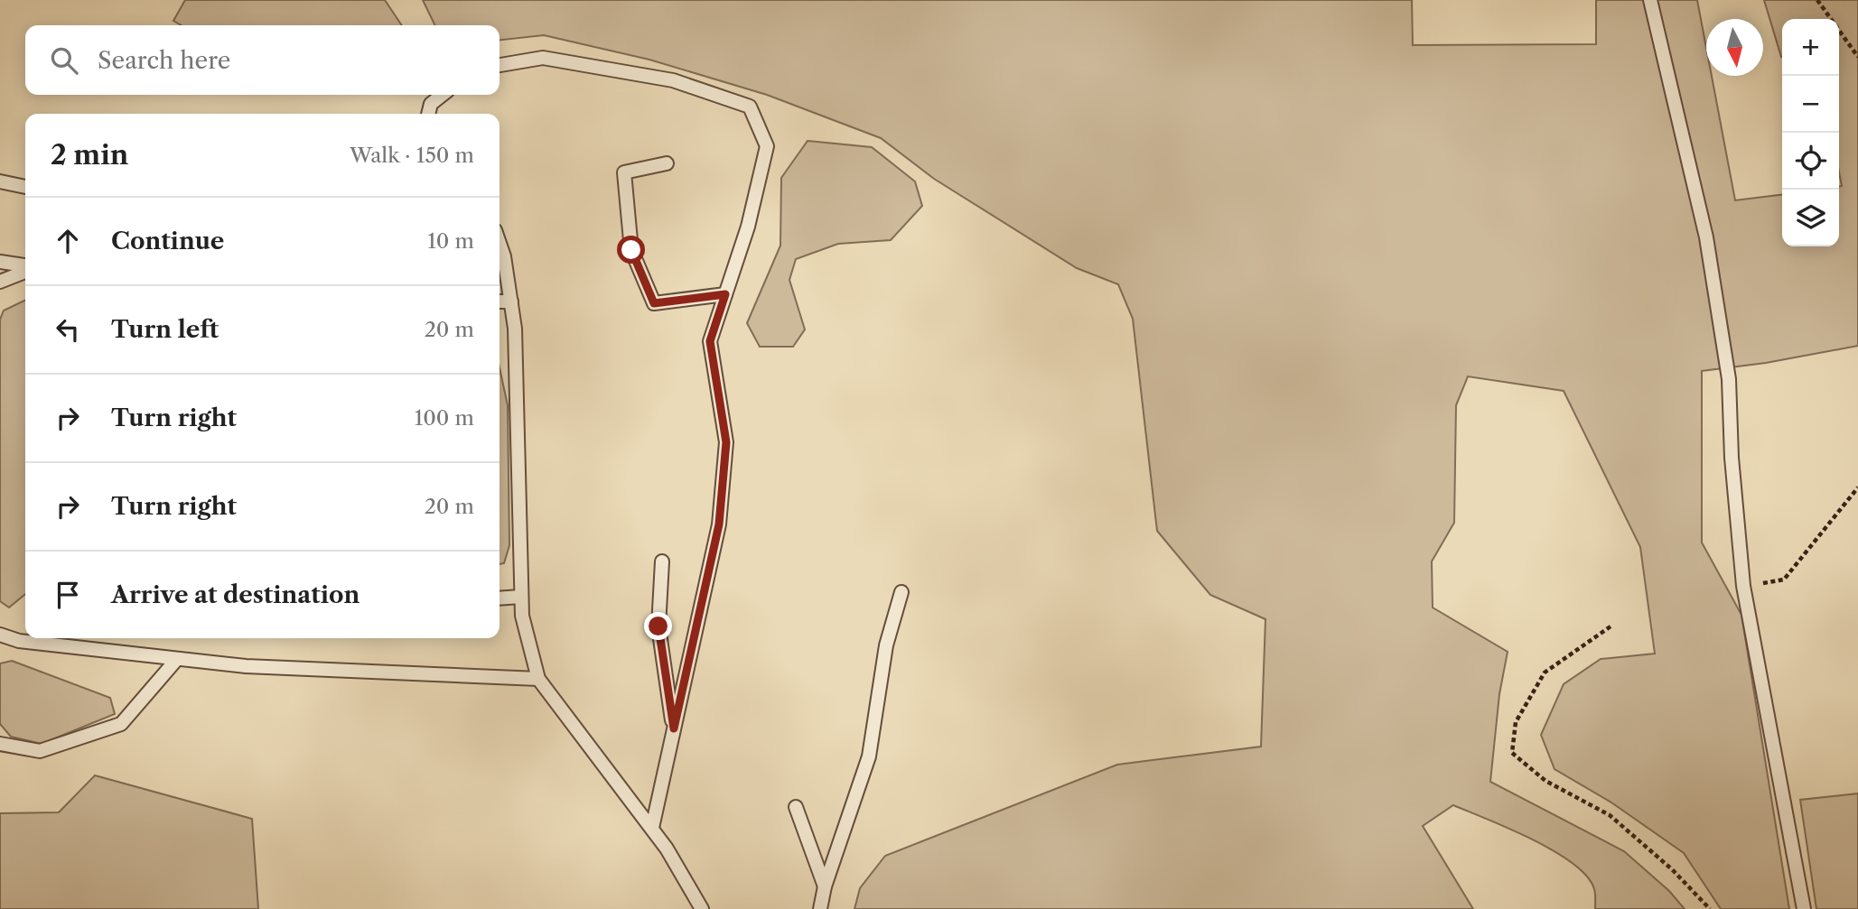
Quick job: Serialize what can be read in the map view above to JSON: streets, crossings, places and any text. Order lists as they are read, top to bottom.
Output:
{
  "north": "bottom",
  "page": {
    "map_buttons": ["+", "−"],
    "search": "Search here",
    "heading": ["2 min", "Walk · 150 m"],
    "list": [
      ["Continue", "10 m"],
      ["Turn left", "20 m"],
      ["Turn right", "100 m"],
      ["Turn right", "20 m"],
      "Arrive at destination"
    ]
  }
}
